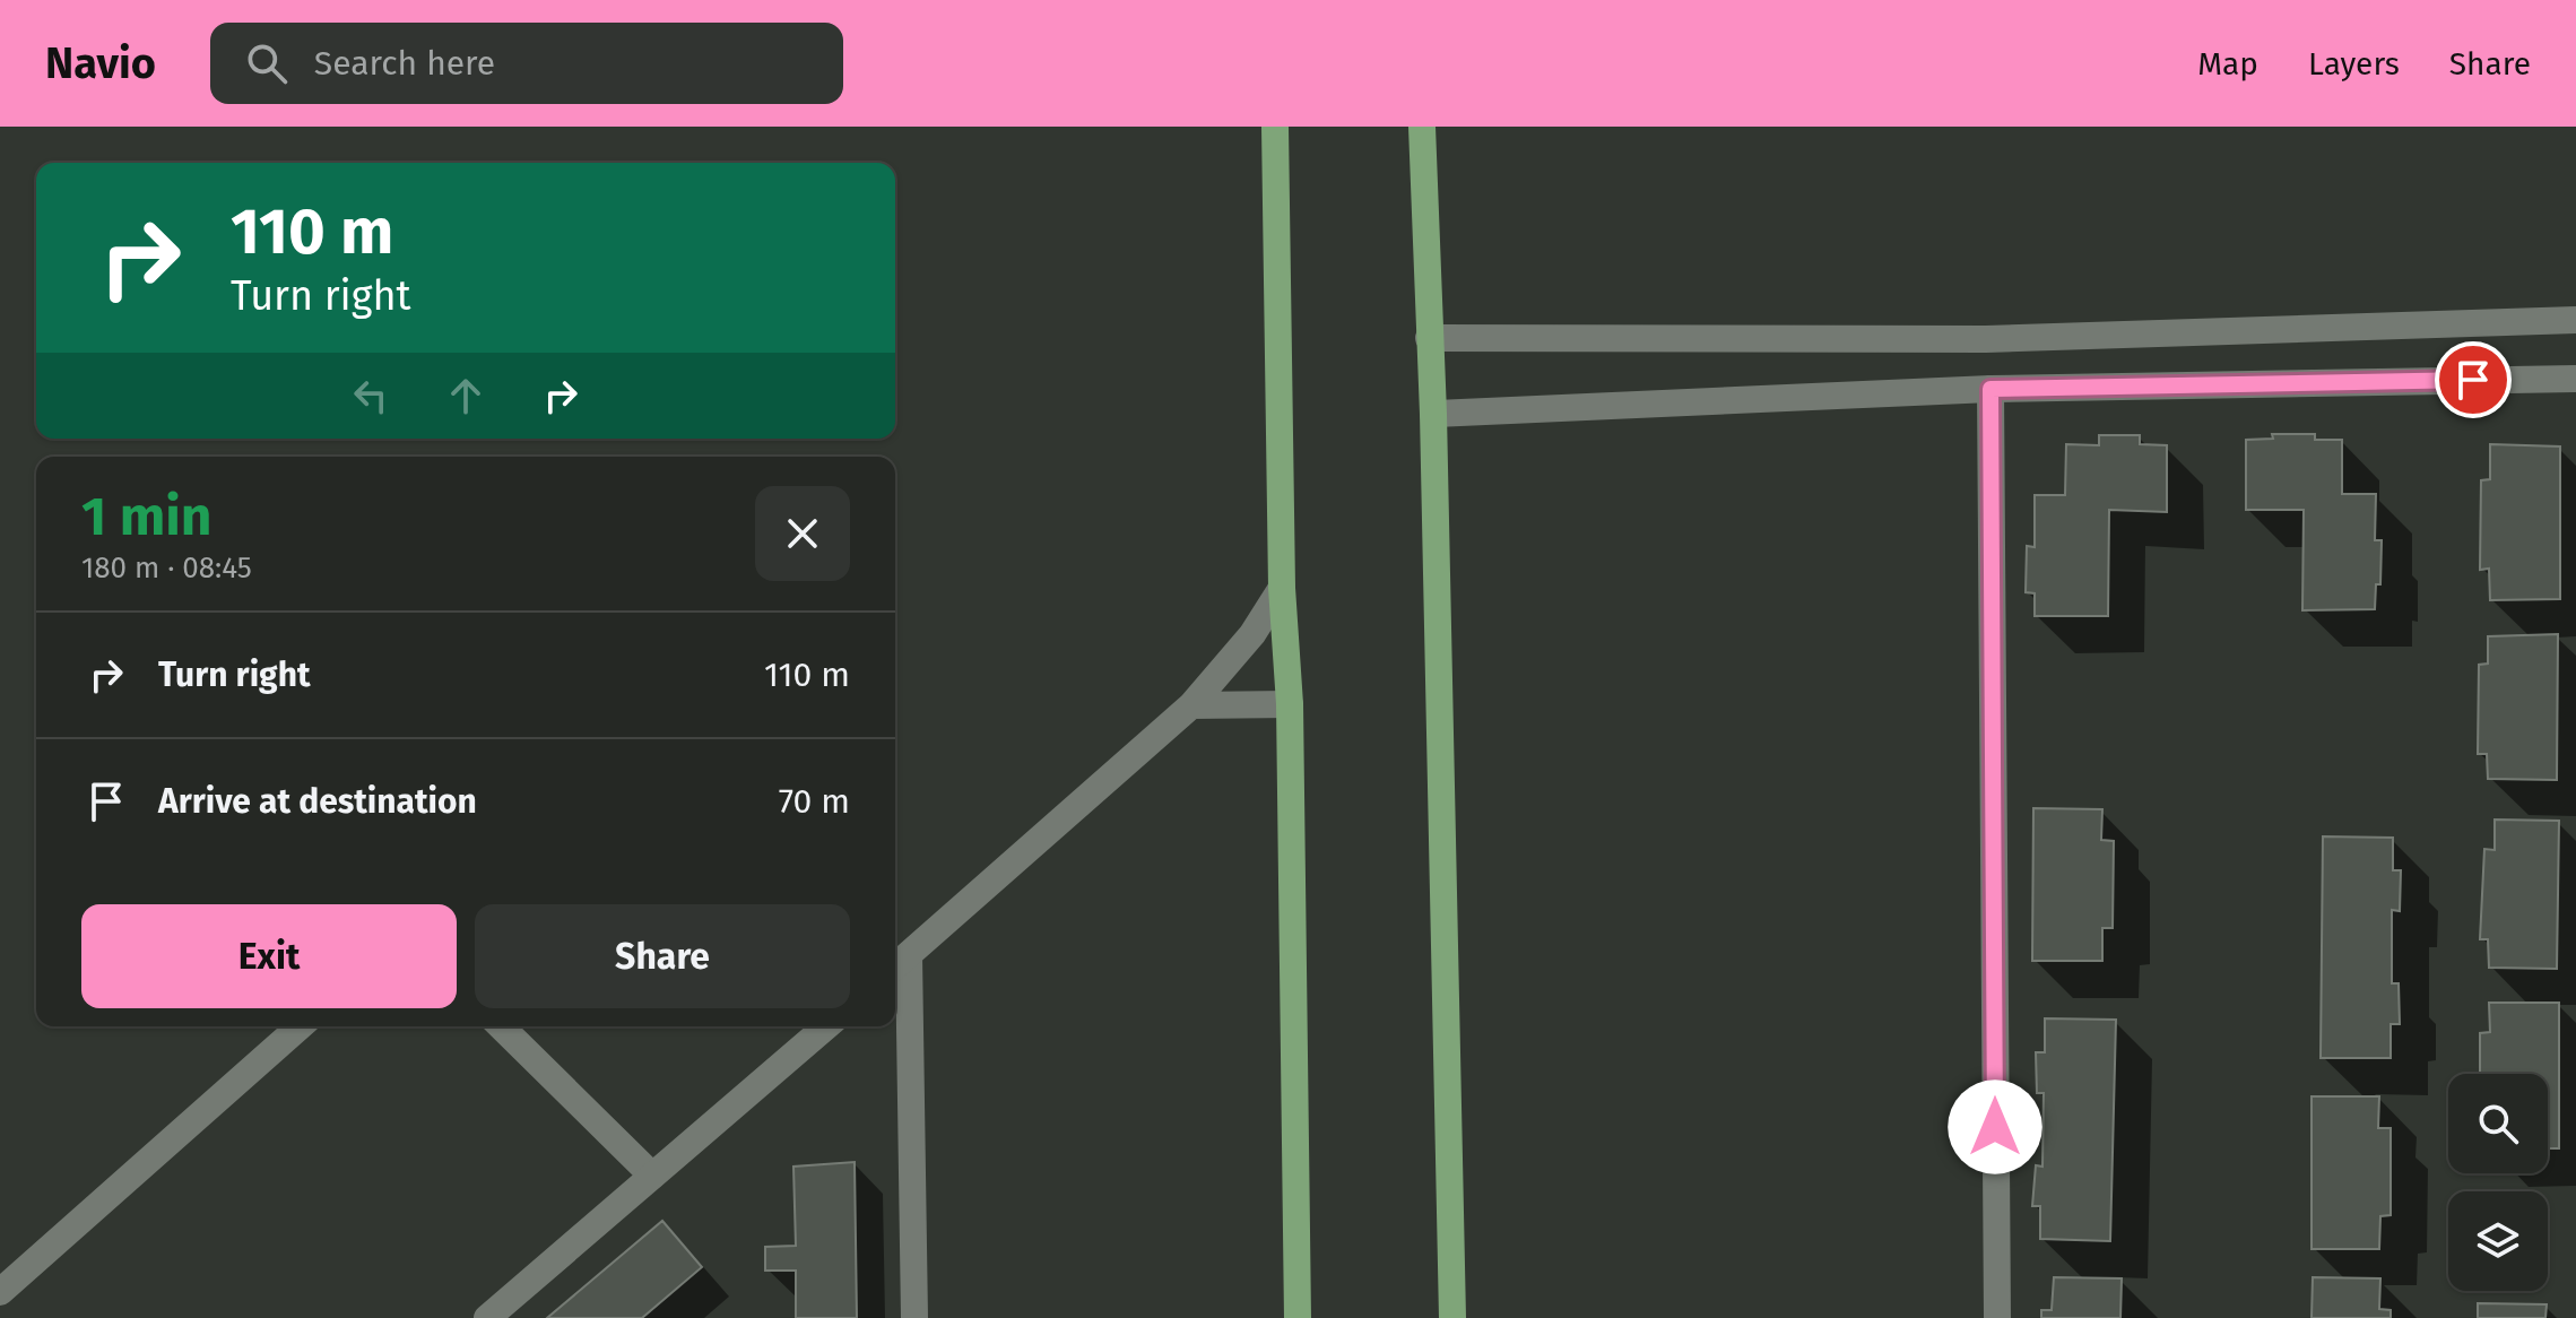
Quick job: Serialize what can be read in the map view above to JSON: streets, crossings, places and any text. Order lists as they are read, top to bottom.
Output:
{
  "page": {
    "header": "Navio",
    "search": "Search here",
    "nav": ["Map", "Layers", "Share"],
    "turn": ["110 m", "Turn right"],
    "heading": ["1 min", "180 m · 08:45"],
    "list": [
      {
        "name": "Turn right",
        "value": "110 m"
      },
      {
        "name": "Arrive at destination",
        "value": "70 m"
      }
    ],
    "buttons": ["Exit", "Share"]
  }
}
